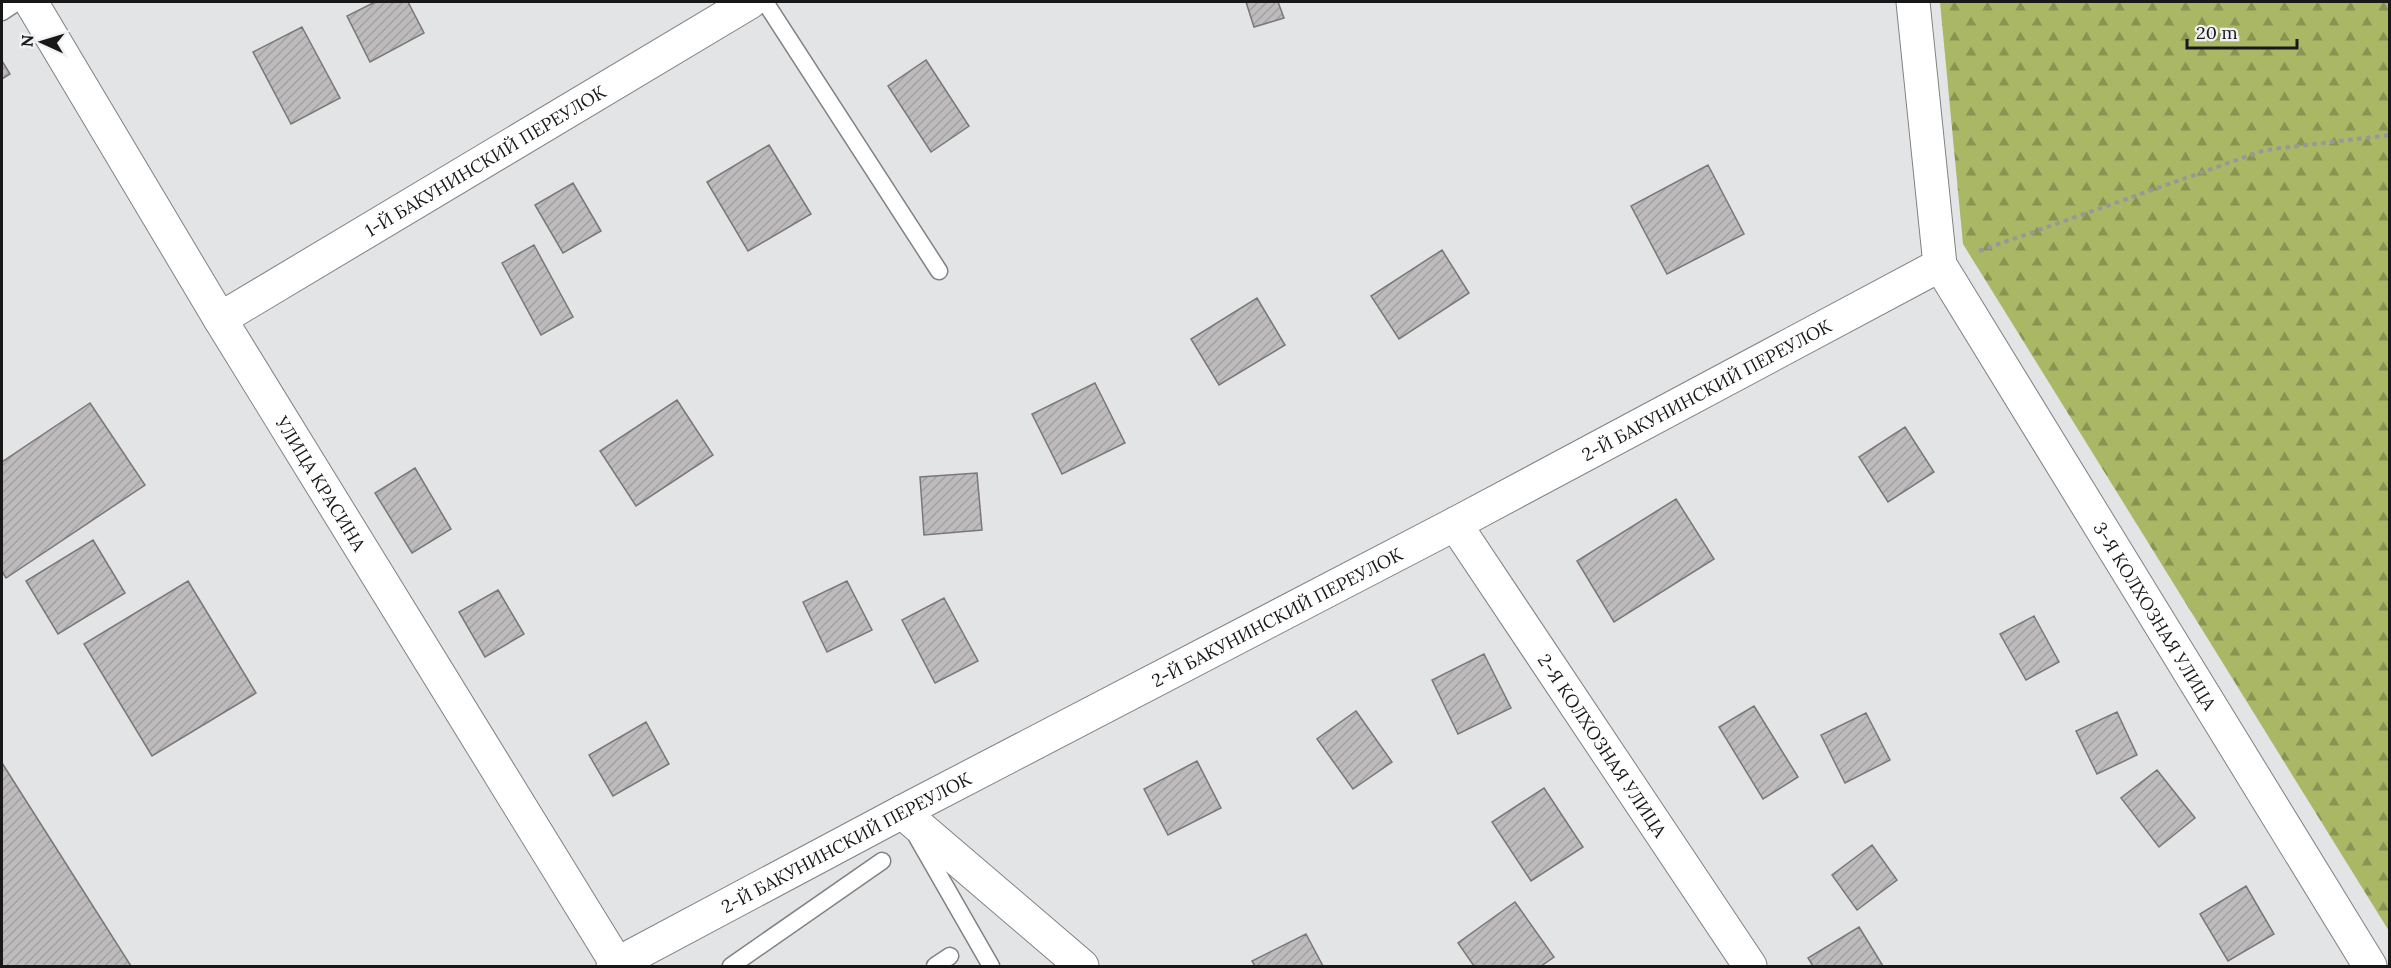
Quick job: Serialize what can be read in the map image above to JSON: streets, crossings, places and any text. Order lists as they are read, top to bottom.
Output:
{
  "streets": {
    "street": [
      "1-Й БАКУНИНСКИЙ ПЕРЕУЛОК",
      "2-Й БАКУНИНСКИЙ ПЕРЕУЛОК",
      "УЛИЦА КРАСИНА",
      "3-Я КОЛХОЗНАЯ УЛИЦА",
      "2-Я КОЛХОЗНАЯ УЛИЦА"
    ]
  },
  "crossings": [
    ["1-Й БАКУНИНСКИЙ ПЕРЕУЛОК", "УЛИЦА КРАСИНА"],
    ["2-Й БАКУНИНСКИЙ ПЕРЕУЛОК", "УЛИЦА КРАСИНА"],
    ["2-Й БАКУНИНСКИЙ ПЕРЕУЛОК", "3-Я КОЛХОЗНАЯ УЛИЦА"],
    ["2-Й БАКУНИНСКИЙ ПЕРЕУЛОК", "2-Я КОЛХОЗНАЯ УЛИЦА"]
  ],
  "scale_bar": "20 m",
  "north": "left"
}
